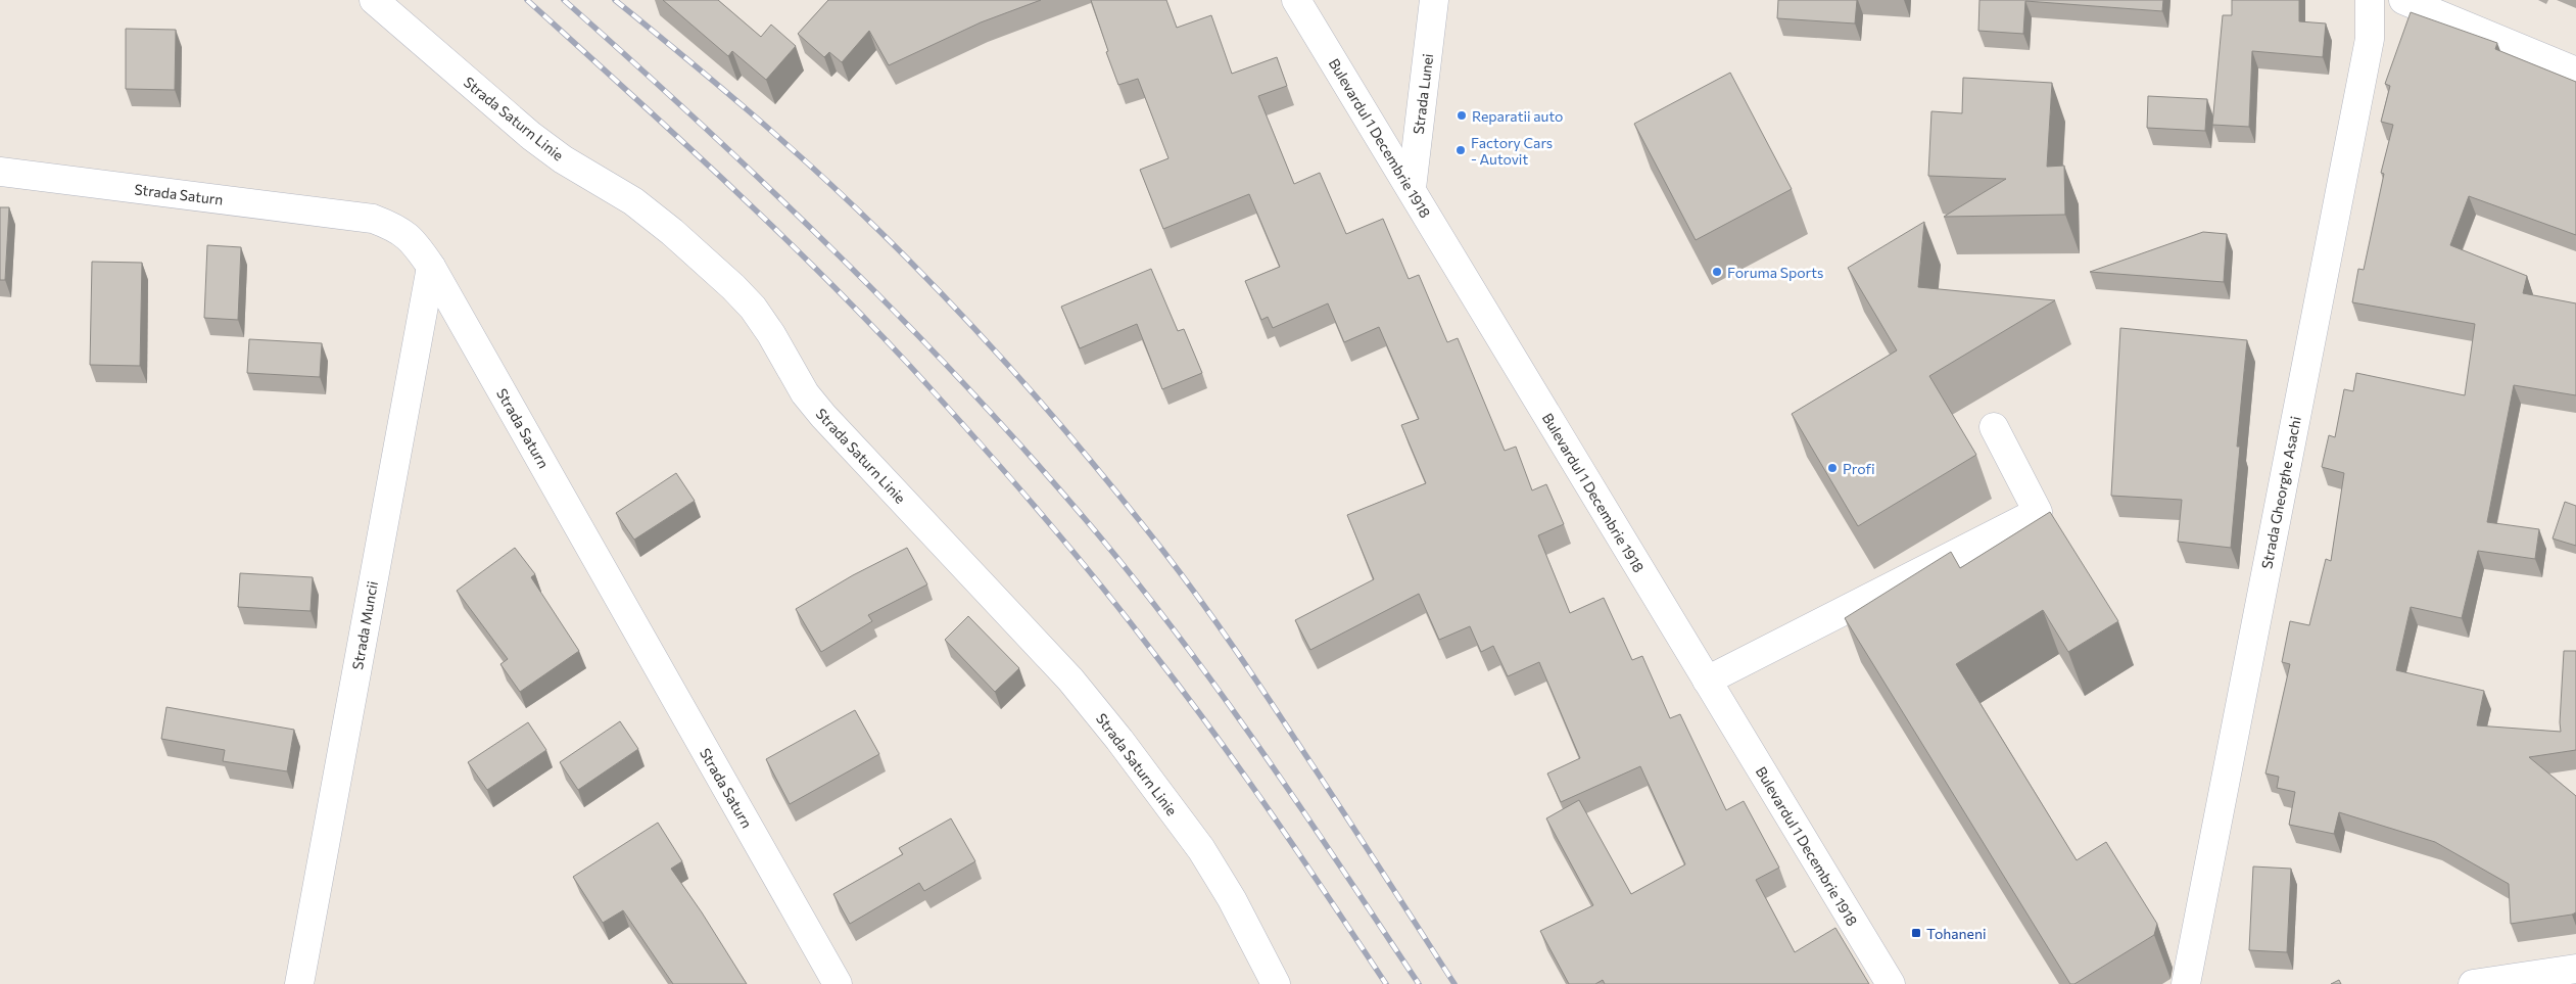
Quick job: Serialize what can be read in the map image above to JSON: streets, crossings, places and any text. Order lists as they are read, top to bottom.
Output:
{
  "streets": {
    "street": [
      "Strada Lunei",
      "Strada Saturn Linie",
      "Bulevardul 1 Decembrie 1918",
      "Strada Saturn",
      "Strada Gheorghe Asachi",
      "Strada Muncii"
    ]
  },
  "crossings": [
    ["Strada Lunei", "Bulevardul 1 Decembrie 1918"],
    ["Strada Saturn", "Strada Muncii"]
  ],
  "places": {
    "other": [
      "Reparatii auto",
      "Factory Cars - Autovit",
      "Foruma Sports",
      "Profi"
    ],
    "transit": ["Tohaneni"]
  }
}
